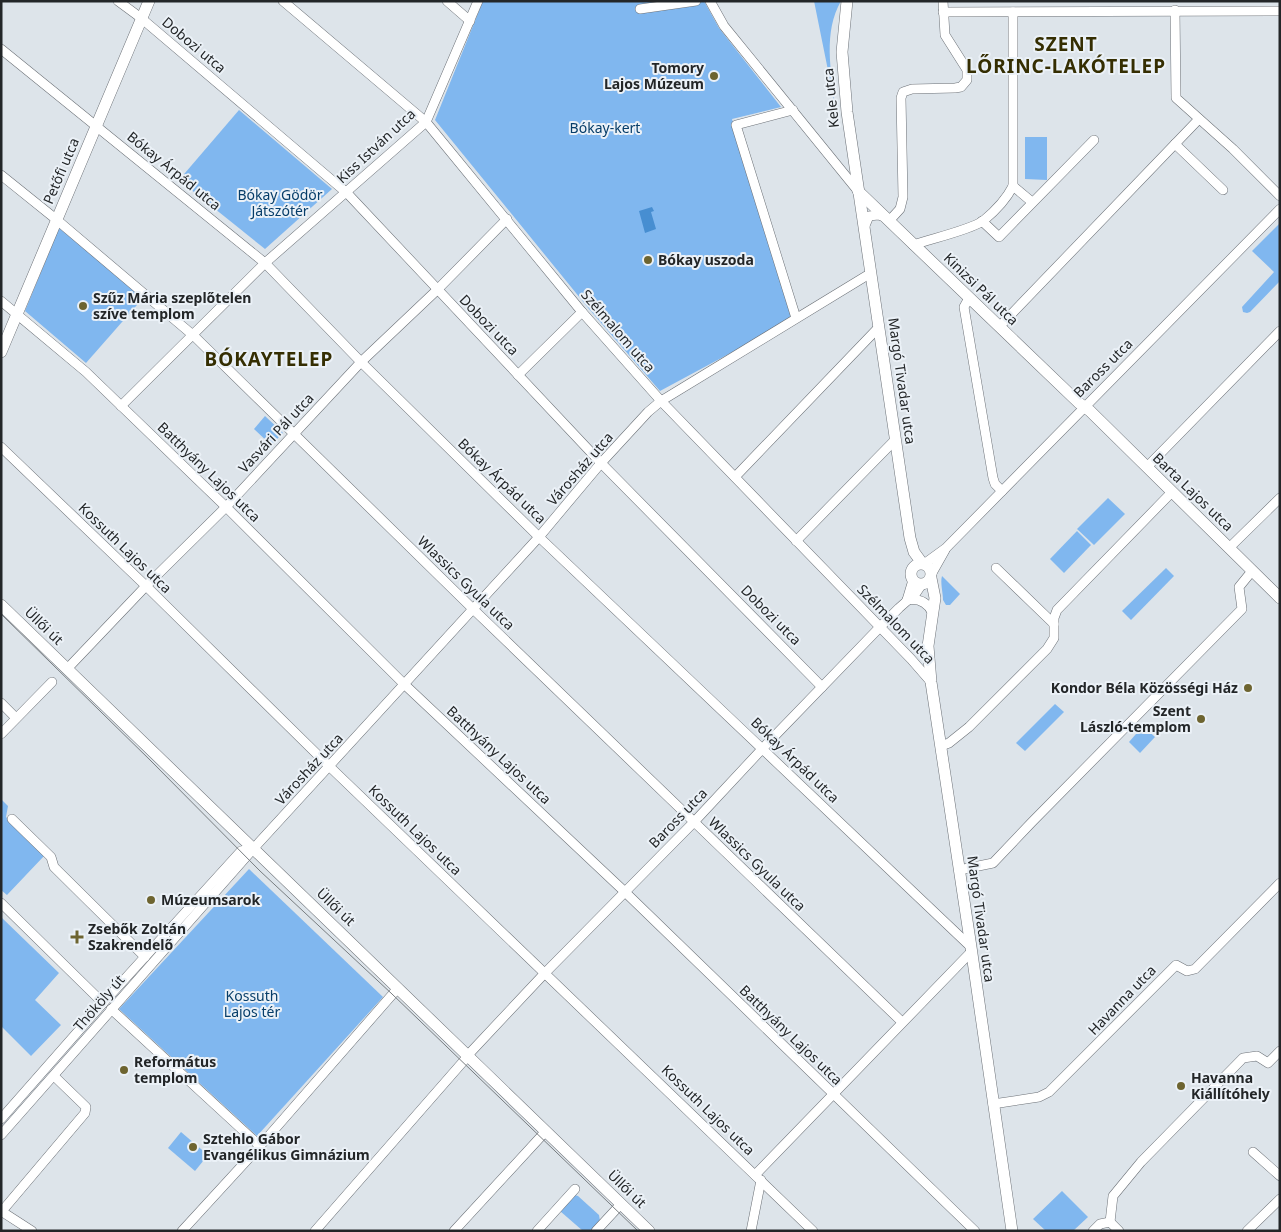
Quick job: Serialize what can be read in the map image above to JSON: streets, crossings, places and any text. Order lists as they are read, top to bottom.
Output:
{
  "streets": {
    "street": [
      "Dobozi utca",
      "Kele utca",
      "Kiss István utca",
      "Petőfi utca",
      "Bókay Árpád utca",
      "Kinizsi Pál utca",
      "Szélmalom utca",
      "Baross utca",
      "Margó Tivadar utca",
      "Vasvári Pál utca",
      "Városház utca",
      "Batthyány Lajos utca",
      "Barta Lajos utca",
      "Kossuth Lajos utca",
      "Wlassics Gyula utca",
      "Üllői út",
      "Havanna utca",
      "Thököly út"
    ]
  },
  "crossings": [
    ["Dobozi utca", "Kiss István utca"],
    ["Dobozi utca", "Petőfi utca"],
    ["Dobozi utca", "Baross utca"],
    ["Dobozi utca", "Vasvári Pál utca"],
    ["Dobozi utca", "Városház utca"],
    ["Kele utca", "Kinizsi Pál utca"],
    ["Kele utca", "Margó Tivadar utca"],
    ["Kiss István utca", "Bókay Árpád utca"],
    ["Kiss István utca", "Szélmalom utca"],
    ["Kiss István utca", "Batthyány Lajos utca"],
    ["Kiss István utca", "Wlassics Gyula utca"],
    ["Petőfi utca", "Bókay Árpád utca"],
    ["Petőfi utca", "Batthyány Lajos utca"],
    ["Petőfi utca", "Wlassics Gyula utca"],
    ["Bókay Árpád utca", "Baross utca"],
    ["Bókay Árpád utca", "Margó Tivadar utca"],
    ["Bókay Árpád utca", "Vasvári Pál utca"],
    ["Bókay Árpád utca", "Városház utca"],
    ["Kinizsi Pál utca", "Baross utca"],
    ["Kinizsi Pál utca", "Margó Tivadar utca"],
    ["Kinizsi Pál utca", "Barta Lajos utca"],
    ["Szélmalom utca", "Baross utca"],
    ["Szélmalom utca", "Margó Tivadar utca"],
    ["Szélmalom utca", "Vasvári Pál utca"],
    ["Szélmalom utca", "Városház utca"],
    ["Baross utca", "Margó Tivadar utca"],
    ["Baross utca", "Batthyány Lajos utca"],
    ["Baross utca", "Barta Lajos utca"],
    ["Baross utca", "Kossuth Lajos utca"],
    ["Baross utca", "Wlassics Gyula utca"],
    ["Baross utca", "Üllői út"],
    ["Margó Tivadar utca", "Városház utca"],
    ["Margó Tivadar utca", "Havanna utca"],
    ["Vasvári Pál utca", "Batthyány Lajos utca"],
    ["Vasvári Pál utca", "Kossuth Lajos utca"],
    ["Vasvári Pál utca", "Wlassics Gyula utca"],
    ["Vasvári Pál utca", "Üllői út"],
    ["Városház utca", "Batthyány Lajos utca"],
    ["Városház utca", "Kossuth Lajos utca"],
    ["Városház utca", "Wlassics Gyula utca"],
    ["Városház utca", "Üllői út"],
    ["Városház utca", "Thököly út"],
    ["Üllői út", "Thököly út"]
  ],
  "districts": ["SZENT LŐRINC-LAKÓTELEP", "BÓKAYTELEP"],
  "parks": ["Bókay-kert", "Bókay Gödör Játszótér", "Kossuth Lajos tér"],
  "places": {
    "other": [
      "Tomory Lajos Múzeum",
      "Bókay uszoda",
      "Szűz Mária szeplőtelen szíve templom",
      "Kondor Béla Közösségi Ház",
      "Szent László-templom",
      "Múzeumsarok",
      "Református templom",
      "Havanna Kiállítóhely",
      "Sztehlo Gábor Evangélikus Gimnázium"
    ],
    "health": ["Zsebők Zoltán Szakrendelő"]
  }
}
